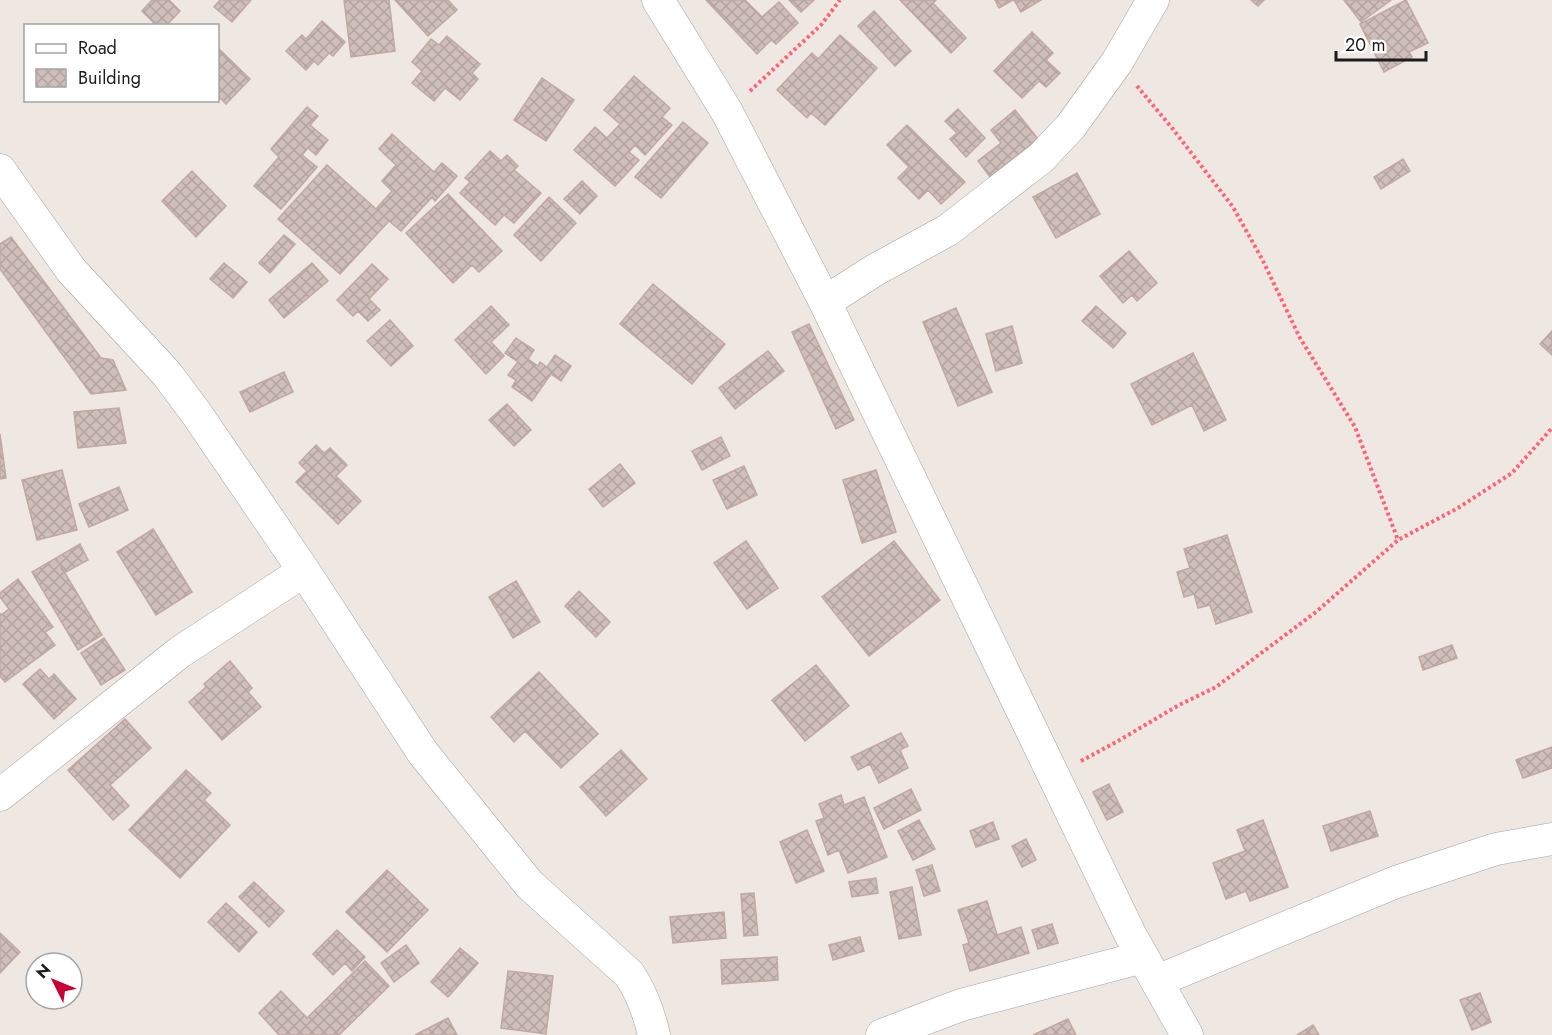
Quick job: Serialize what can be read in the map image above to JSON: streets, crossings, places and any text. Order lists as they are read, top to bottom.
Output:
{
  "legend": ["Road", "Building"],
  "scale_bar": "20 m",
  "north": "top left"
}
